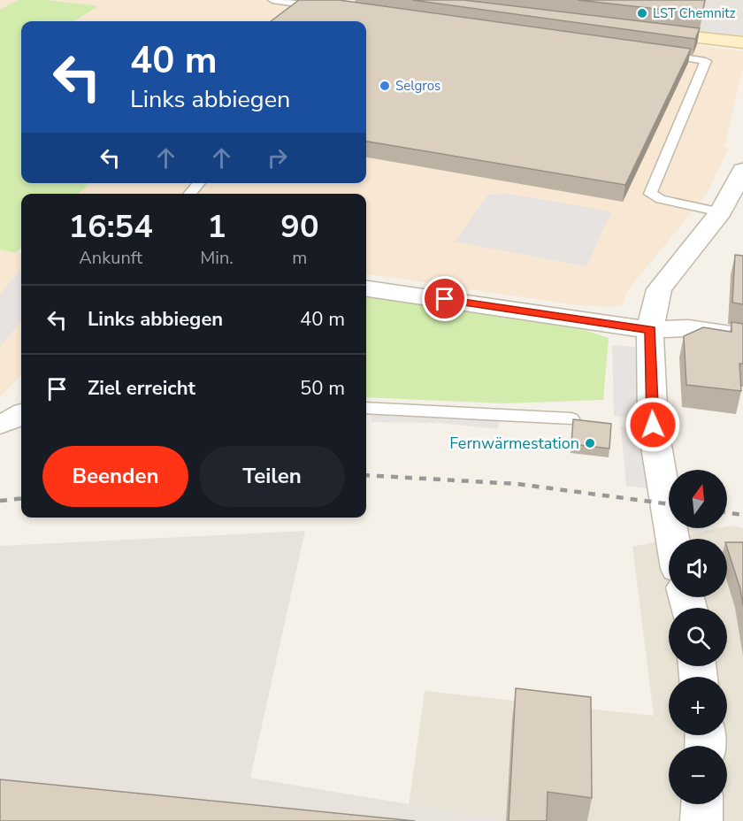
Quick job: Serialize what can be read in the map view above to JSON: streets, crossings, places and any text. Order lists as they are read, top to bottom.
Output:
{
  "places": ["LST Chemnitz", "Selgros", "Fernwärmestation"],
  "north": "top",
  "page": {
    "turn": ["40 m", "Links abbiegen"],
    "eta": [
      "16:54",
      "Ankunft",
      "1",
      "Min.",
      "90",
      "m"
    ],
    "list": [
      {
        "name": "Links abbiegen",
        "value": "40 m"
      },
      {
        "name": "Ziel erreicht",
        "value": "50 m"
      }
    ],
    "buttons": ["Beenden", "Teilen"],
    "map_buttons": ["+", "−"]
  }
}
